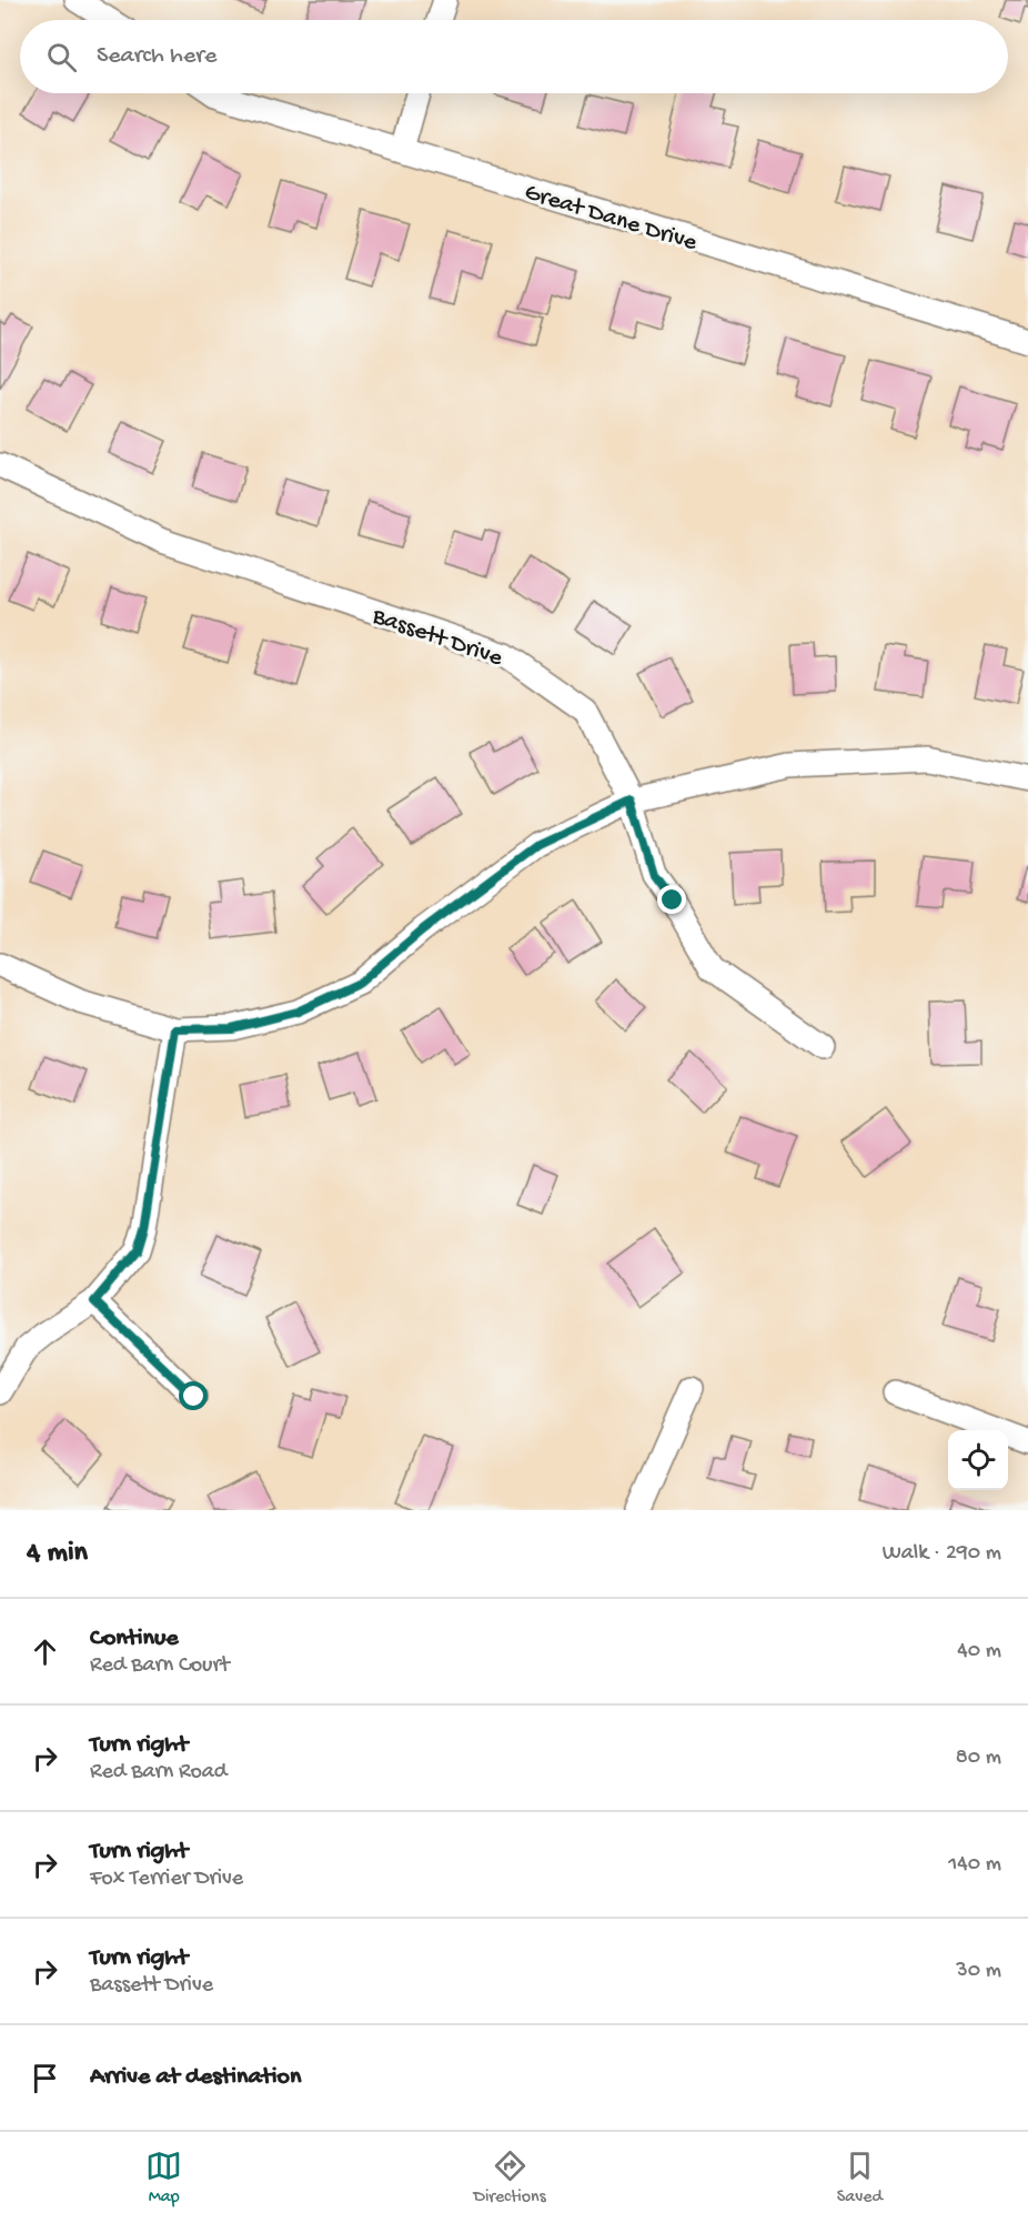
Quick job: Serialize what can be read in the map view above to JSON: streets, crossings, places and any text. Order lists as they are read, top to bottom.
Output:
{
  "streets": {
    "street": ["Great Dane Drive", "Bassett Drive"]
  },
  "page": {
    "search": "Search here",
    "heading": ["4 min", "Walk · 290 m"],
    "list": [
      ["Continue", "Red Barn Court", "40 m"],
      ["Turn right", "Red Barn Road", "80 m"],
      ["Turn right", "Fox Terrier Drive", "140 m"],
      ["Turn right", "Bassett Drive", "30 m"],
      "Arrive at destination"
    ],
    "nav": ["Map", "Directions", "Saved"]
  }
}
